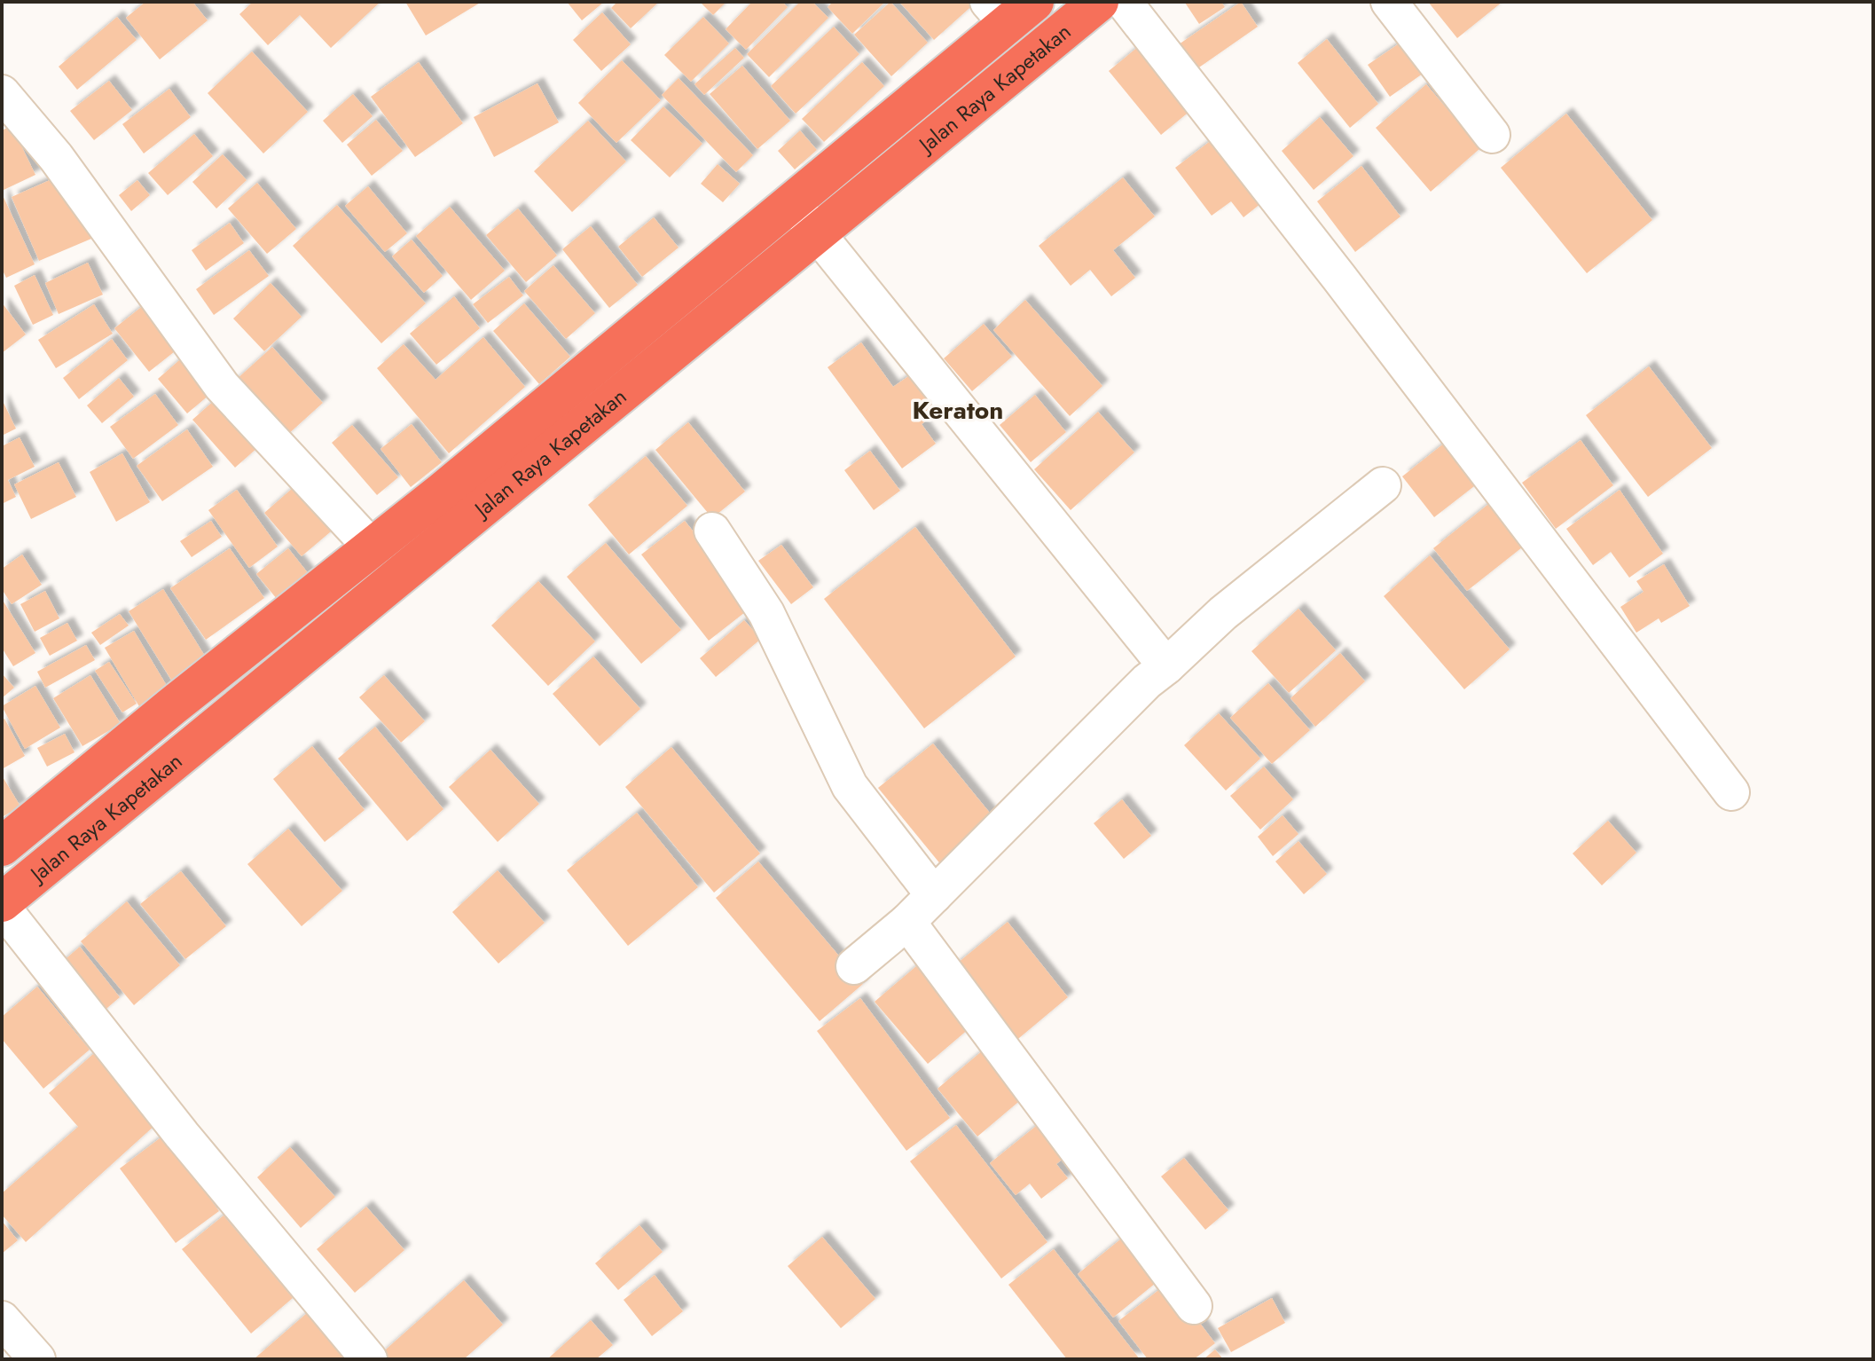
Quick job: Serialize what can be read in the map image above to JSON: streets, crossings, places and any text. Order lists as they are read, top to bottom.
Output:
{
  "streets": {
    "highway": ["Jalan Raya Kapetakan"]
  },
  "districts": ["Keraton"]
}
